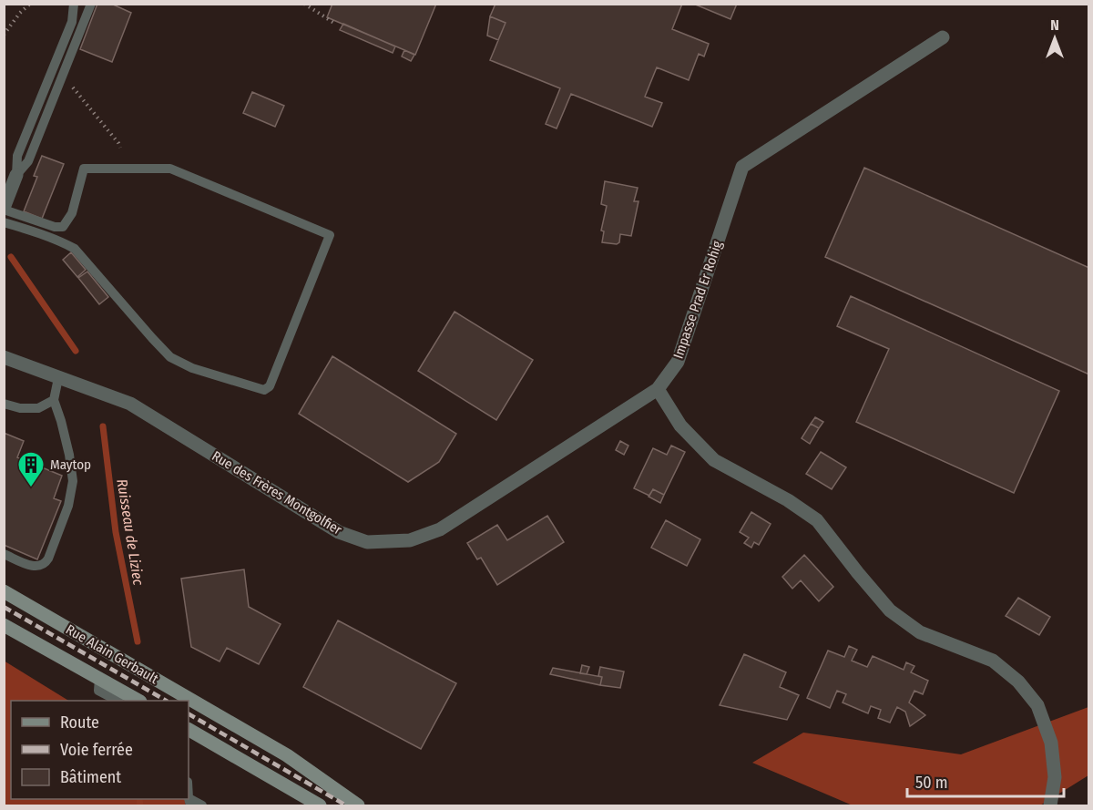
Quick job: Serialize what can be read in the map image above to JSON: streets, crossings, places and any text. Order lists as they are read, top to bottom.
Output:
{
  "streets": {
    "main road": ["Rue Alain Gerbault"],
    "street": ["Impasse Prad Er Rohig", "Rue des Frères Montgolfier"]
  },
  "crossings": [
    ["Impasse Prad Er Rohig", "Rue des Frères Montgolfier"]
  ],
  "water": ["Ruisseau de Liziec"],
  "places": {
    "building": ["Maytop"]
  },
  "legend": ["Route", "Voie ferrée", "Bâtiment"],
  "scale_bar": "50 m",
  "north": "top"
}
